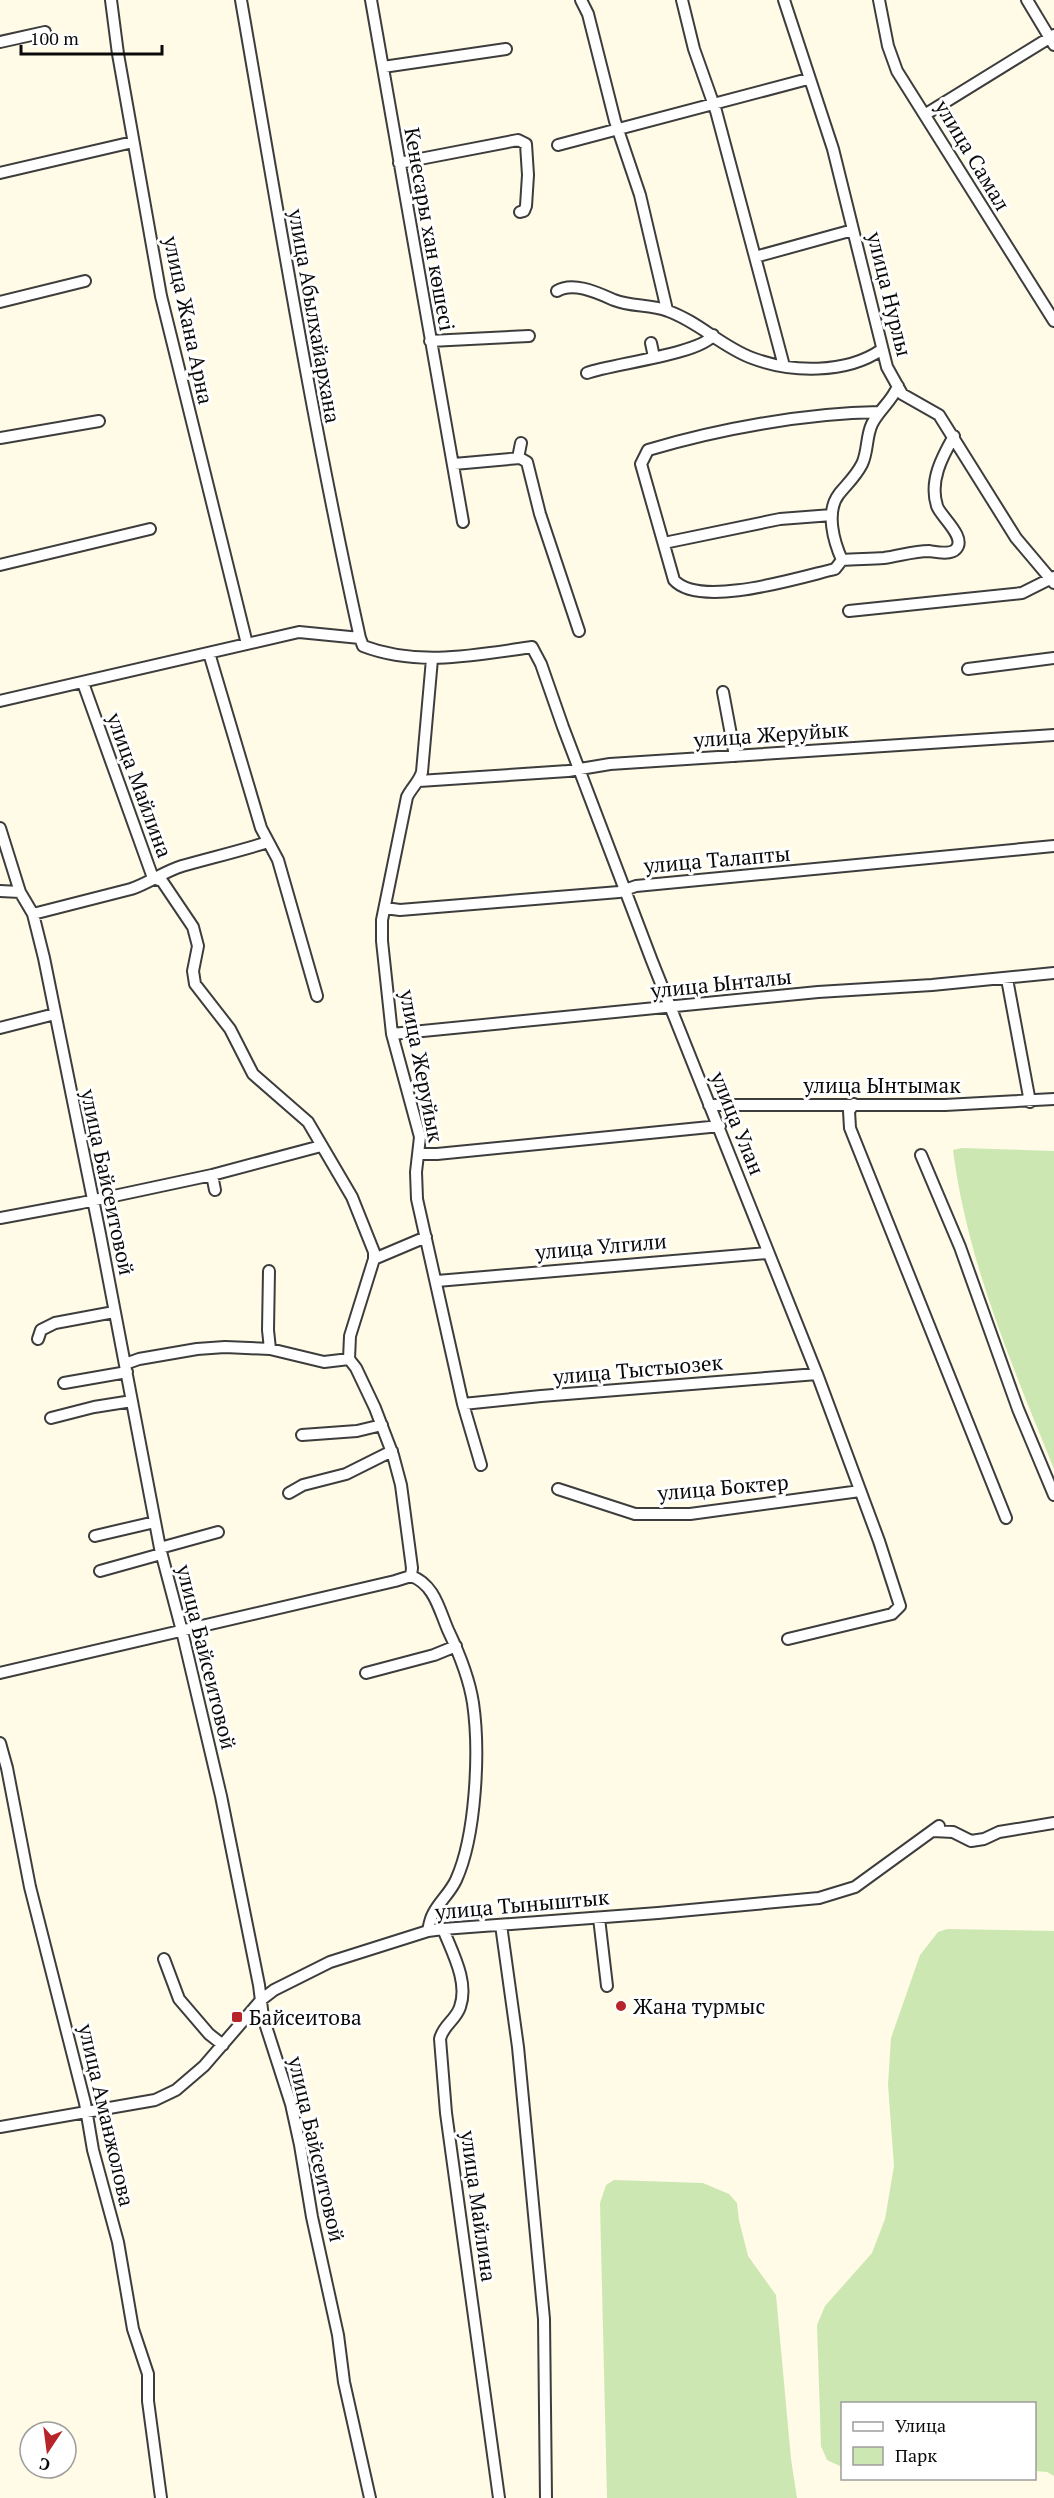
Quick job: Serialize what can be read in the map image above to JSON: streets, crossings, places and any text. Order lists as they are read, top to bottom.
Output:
{
  "streets": {
    "street": [
      "улица Самал",
      "Кенесары хан көшесі",
      "улица Нурлы",
      "улица Абылхайархана",
      "улица Жана Арна",
      "улица Жеруйык",
      "улица Майлина",
      "улица Талапты",
      "улица Ынталы",
      "улица Ынтымак",
      "улица Улан",
      "улица Байсеитовой",
      "улица Улгили",
      "улица Тыстыозек",
      "улица Боктер",
      "улица Тыныштык",
      "улица Аманжолова"
    ]
  },
  "crossings": [
    ["улица Жеруйык", "улица Талапты"],
    ["улица Жеруйык", "улица Ынталы"],
    ["улица Жеруйык", "улица Улан"],
    ["улица Жеруйык", "улица Улгили"],
    ["улица Жеруйык", "улица Тыстыозек"],
    ["улица Майлина", "улица Тыныштык"],
    ["улица Талапты", "улица Улан"],
    ["улица Ынталы", "улица Улан"],
    ["улица Ынтымак", "улица Улан"],
    ["улица Улан", "улица Улгили"],
    ["улица Улан", "улица Тыстыозек"],
    ["улица Улан", "улица Боктер"],
    ["улица Байсеитовой", "улица Тыныштык"],
    ["улица Тыныштык", "улица Аманжолова"]
  ],
  "places": {
    "other": ["Жана турмыс"],
    "transit": ["Байсеитова"]
  },
  "legend": ["Улица", "Парк"],
  "scale_bar": "100 m",
  "north": "bottom"
}
